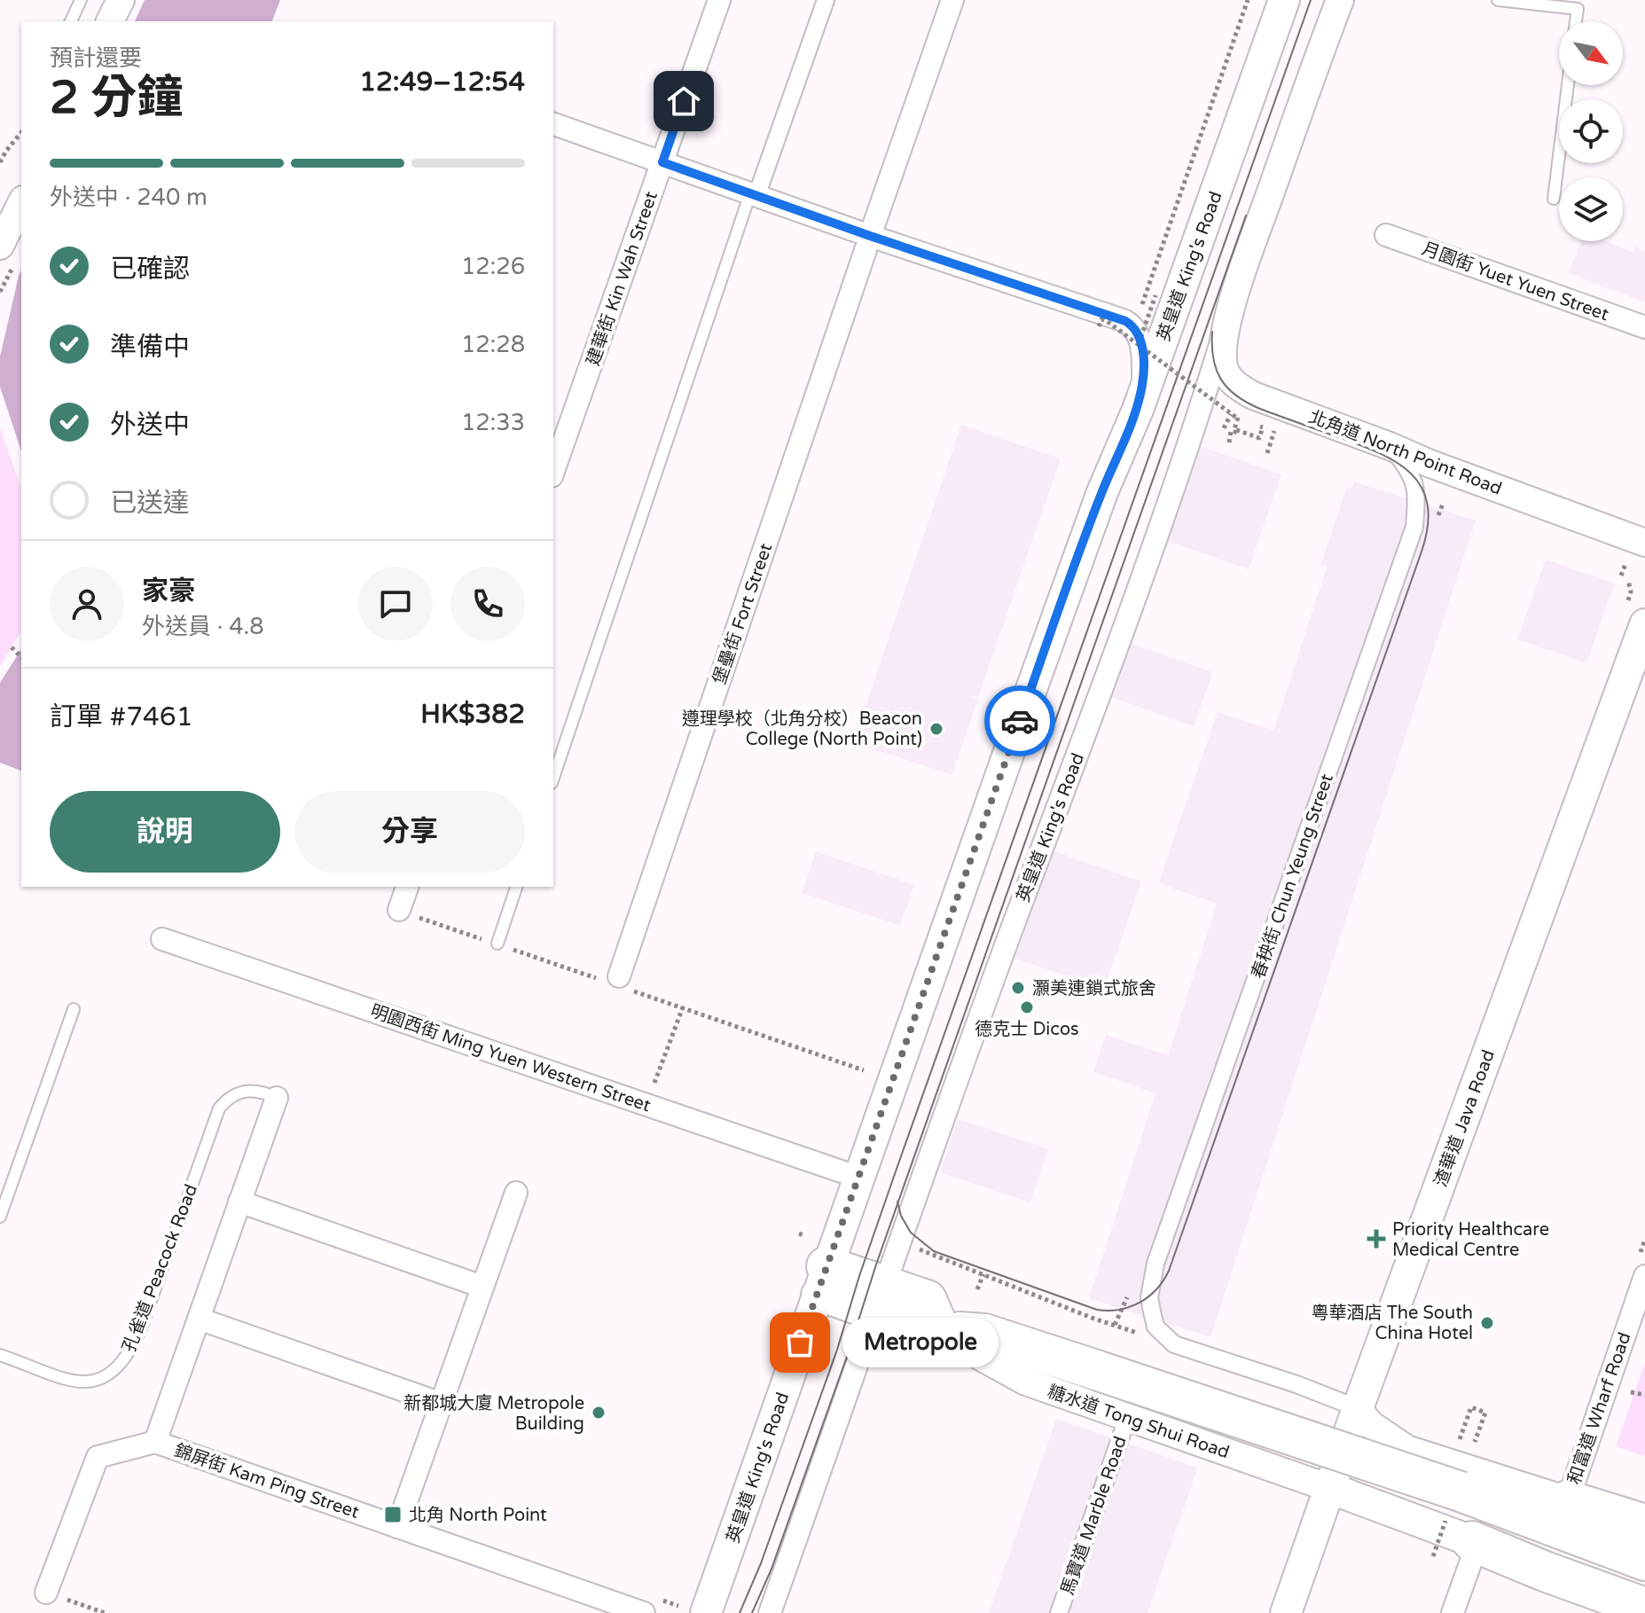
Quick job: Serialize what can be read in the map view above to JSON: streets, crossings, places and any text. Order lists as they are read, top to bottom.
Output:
{
  "streets": {
    "main road": ["英皇道 King's Road", "渣華道 Java Road", "糖水道 Tong Shui Road"],
    "street": [
      "建華街 Kin Wah Street",
      "月園街 Yuet Yuen Street",
      "北角道 North Point Road",
      "堡壘街 Fort Street",
      "春秧街 Chun Yeung Street",
      "明園西街 Ming Yuen Western Street",
      "和富道 Wharf Road",
      "錦屏街 Kam Ping Street",
      "馬寶道 Marble Road"
    ],
    "lane": ["孔雀道 Peacock Road"]
  },
  "crossings": [
    ["英皇道 King's Road", "北角道 North Point Road"],
    ["英皇道 King's Road", "明園西街 Ming Yuen Western Street"],
    ["北角道 North Point Road", "春秧街 Chun Yeung Street"],
    ["渣華道 Java Road", "糖水道 Tong Shui Road"],
    ["孔雀道 Peacock Road", "錦屏街 Kam Ping Street"],
    ["糖水道 Tong Shui Road", "馬寶道 Marble Road"]
  ],
  "places": {
    "other": [
      "遵理學校（北角分校）Beacon College (North Point)",
      "灝美連鎖式旅舍",
      "德克士 Dicos",
      "粵華酒店 The South China Hotel",
      "Metropole",
      "新都城大廈 Metropole Building"
    ],
    "health": ["Priority Healthcare Medical Centre"],
    "transit": ["北角 North Point"]
  },
  "north": "bottom right",
  "page": {
    "heading": ["2 分鐘", "預計還要", "12:49–12:54"],
    "panel": [
      "家豪",
      "外送員 · 4.8",
      "訂單 #7461",
      "HK$382"
    ],
    "bar": "外送中 · 240 m",
    "list": [
      ["已確認", "12:26"],
      ["準備中", "12:28"],
      ["外送中", "12:33"],
      "已送達"
    ],
    "buttons": ["說明", "分享"],
    "bubble": "Metropole"
  }
}
